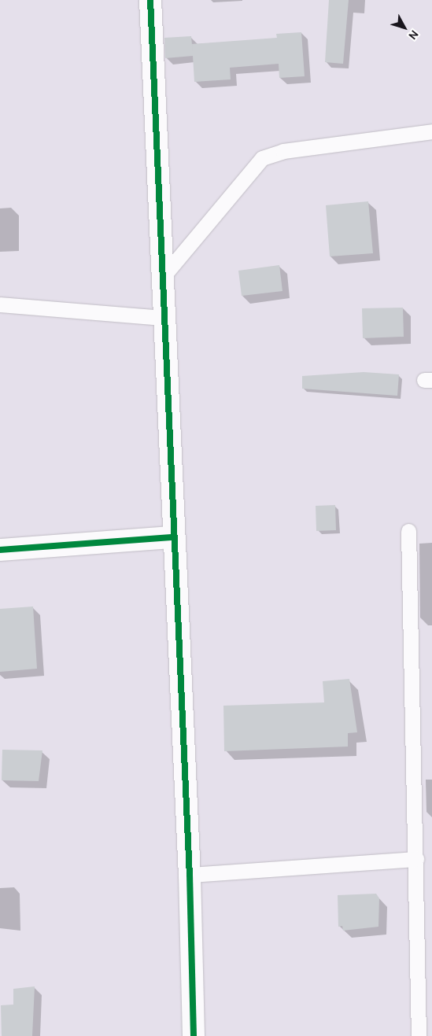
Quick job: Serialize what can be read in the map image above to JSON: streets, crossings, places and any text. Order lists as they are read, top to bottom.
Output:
{
  "north": "bottom right"
}
